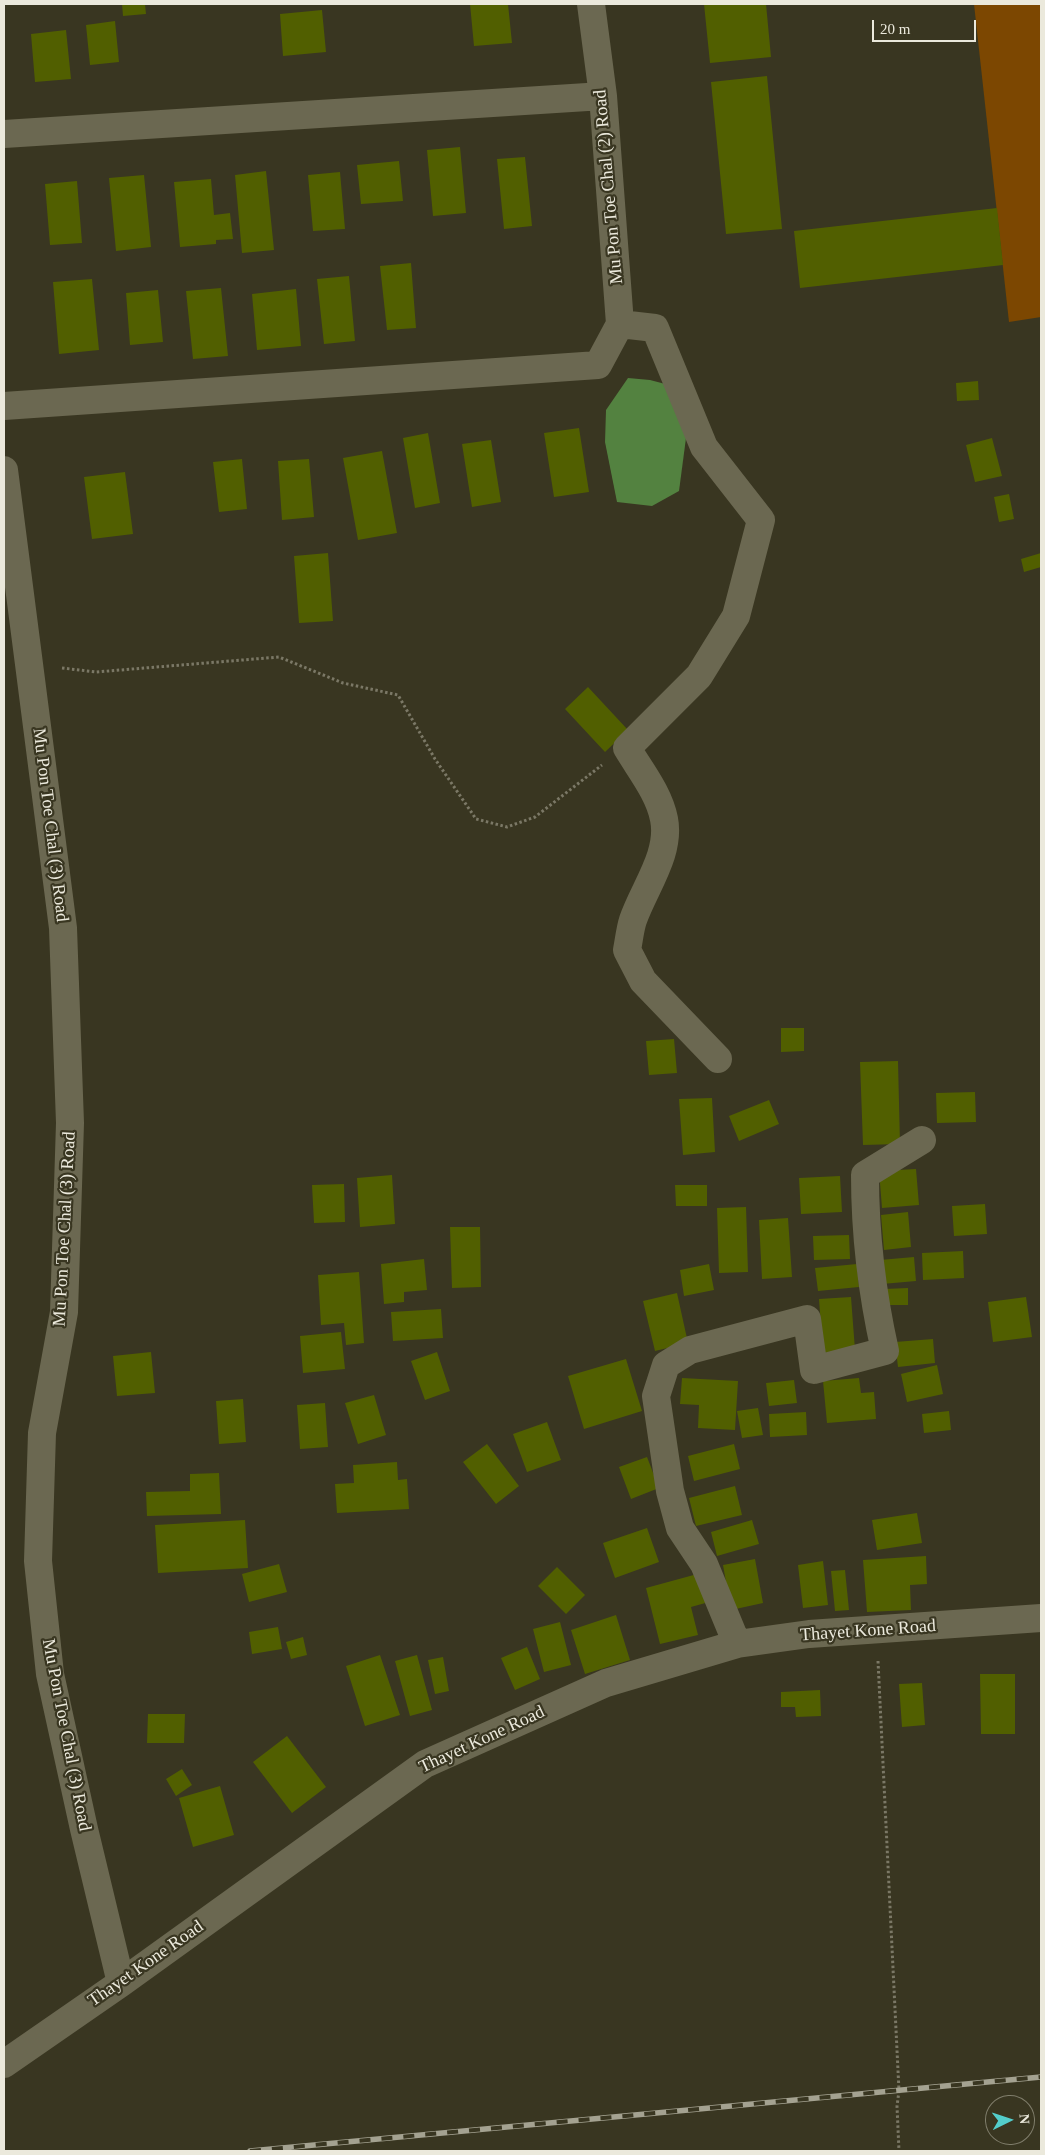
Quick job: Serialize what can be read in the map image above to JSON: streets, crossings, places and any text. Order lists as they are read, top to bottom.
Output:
{
  "streets": {
    "street": ["Mu Pon Toe Chal (2) Road", "Mu Pon Toe Chal (3) Road", "Thayet Kone Road"]
  },
  "crossings": [
    ["Mu Pon Toe Chal (3) Road", "Thayet Kone Road"]
  ],
  "scale_bar": "20 m",
  "north": "right"
}
